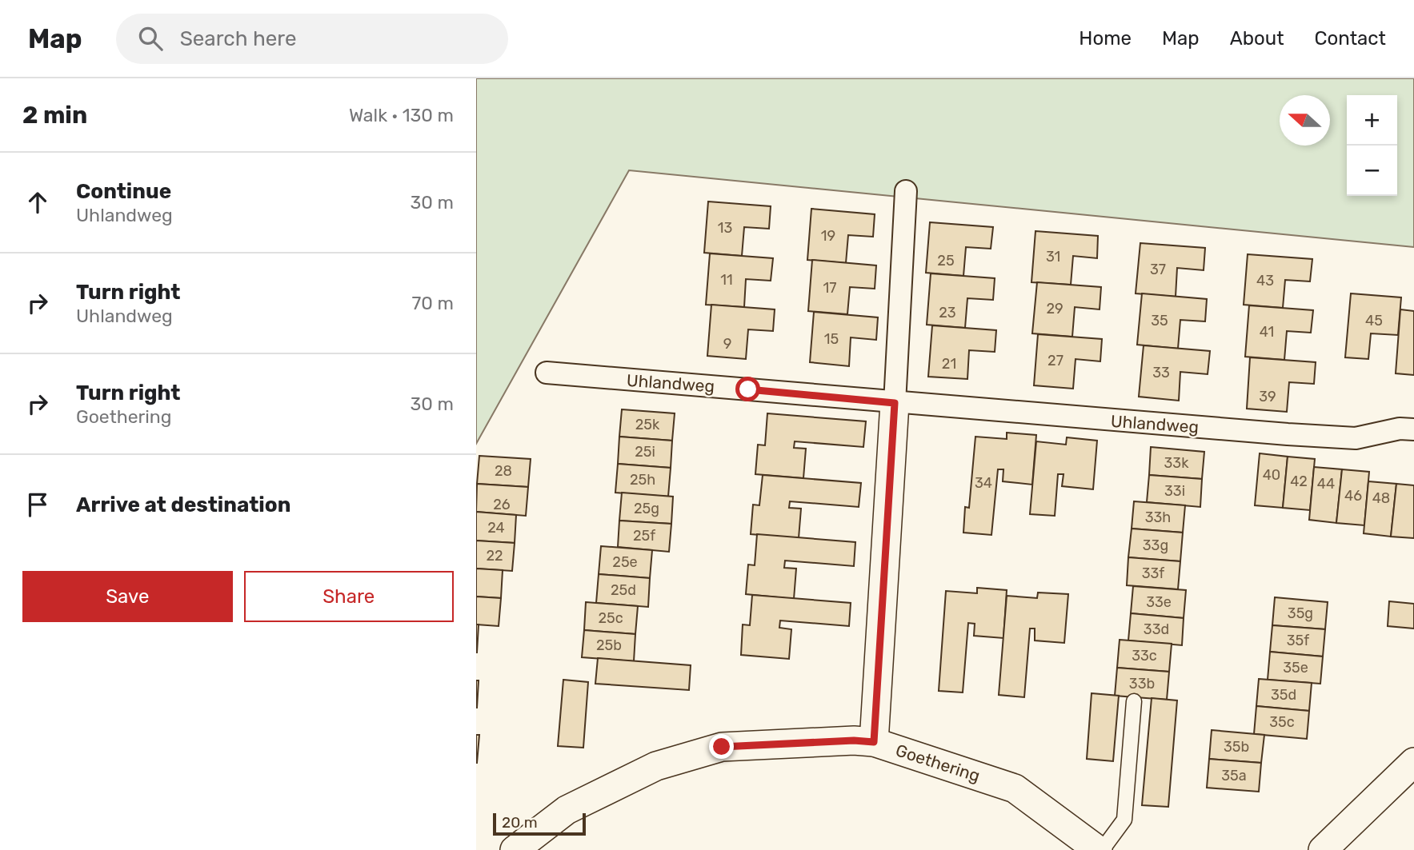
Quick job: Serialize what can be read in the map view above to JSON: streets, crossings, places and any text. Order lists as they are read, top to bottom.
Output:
{
  "streets": {
    "street": ["Uhlandweg", "Goethering"]
  },
  "house_numbers": [
    "13",
    "19",
    "31",
    "25",
    "37",
    "11",
    "43",
    "17",
    "29",
    "23",
    "35",
    "45",
    "41",
    "15",
    "9",
    "27",
    "21",
    "33",
    "39",
    "25k",
    "25i",
    "33k",
    "28",
    "40",
    "25h",
    "42",
    "34",
    "44",
    "33i",
    "46",
    "48",
    "26",
    "25g",
    "33h",
    "24",
    "25f",
    "33g",
    "22",
    "25e",
    "33f",
    "25d",
    "33e",
    "35g",
    "25c",
    "33d",
    "35f",
    "25b",
    "33c",
    "35e",
    "33b",
    "35d",
    "35c",
    "35b",
    "35a"
  ],
  "scale_bar": "20 m",
  "north": "left",
  "page": {
    "header": "Map",
    "search": "Search here",
    "nav": [
      "Home",
      "Map",
      "About",
      "Contact"
    ],
    "heading": ["2 min", "Walk · 130 m"],
    "map_buttons": ["+", "−"],
    "list": [
      ["Continue", "Uhlandweg", "30 m"],
      ["Turn right", "Uhlandweg", "70 m"],
      ["Turn right", "Goethering", "30 m"],
      "Arrive at destination"
    ],
    "buttons": ["Save", "Share"],
    "scale": "20 m"
  }
}
